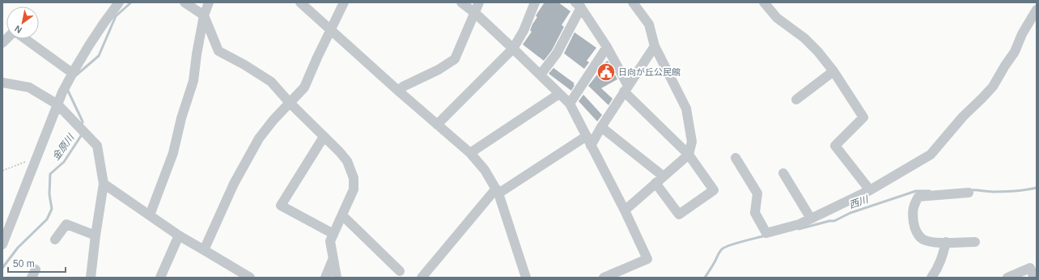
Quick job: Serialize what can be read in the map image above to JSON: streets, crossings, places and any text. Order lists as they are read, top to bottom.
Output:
{
  "water": ["金原川", "西川"],
  "places": {
    "public building": ["日向が丘公民館"]
  },
  "scale_bar": "50 m",
  "north": "bottom left"
}
